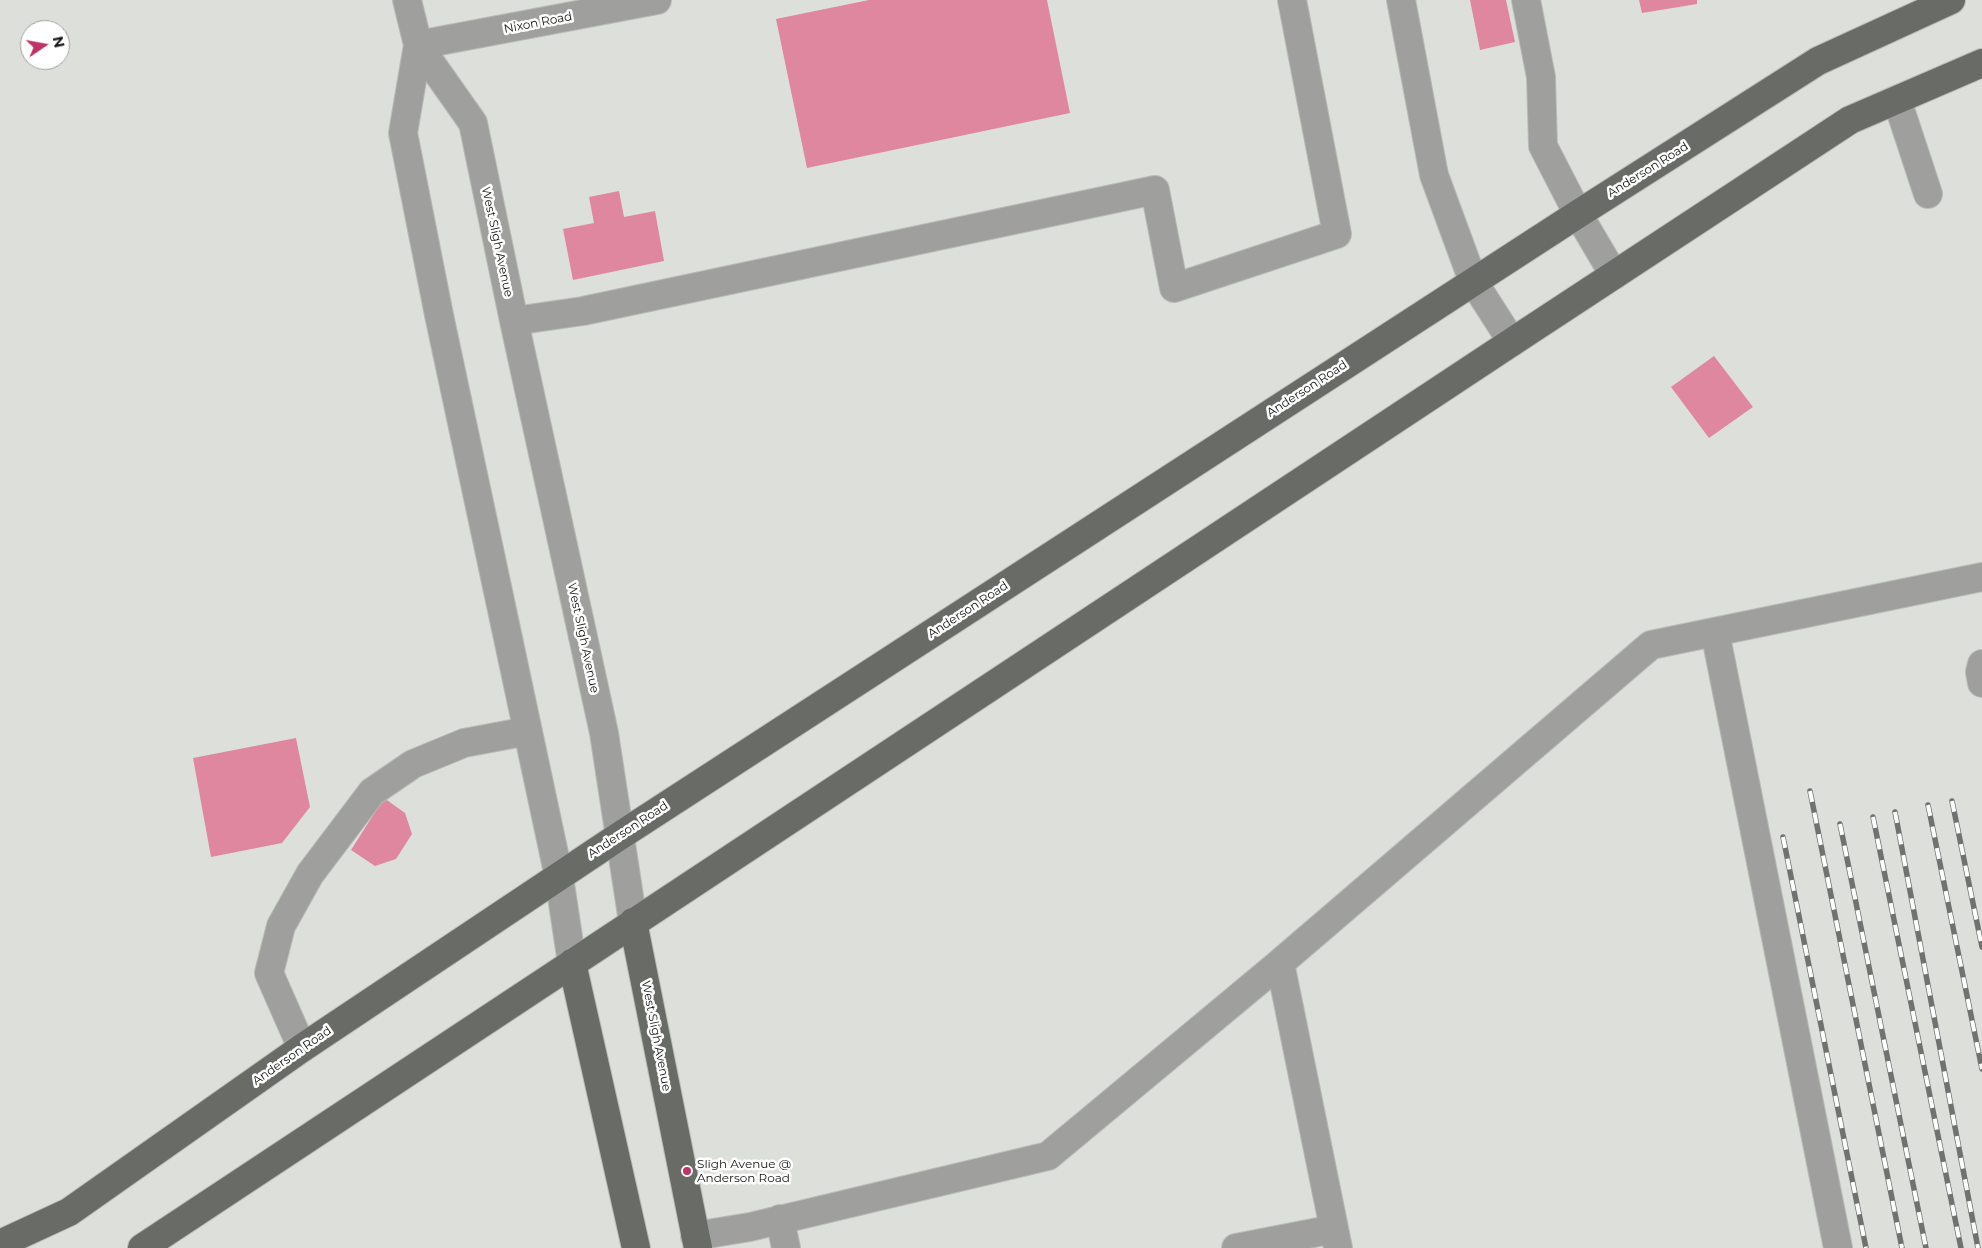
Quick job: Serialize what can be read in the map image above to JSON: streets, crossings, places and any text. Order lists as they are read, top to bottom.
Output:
{
  "streets": {
    "main road": ["Anderson Road", "West Sligh Avenue"],
    "street": ["Nixon Road"]
  },
  "crossings": [
    ["Nixon Road", "West Sligh Avenue"],
    ["Anderson Road", "West Sligh Avenue"]
  ],
  "places": ["Sligh Avenue @ Anderson Road"],
  "north": "right"
}
